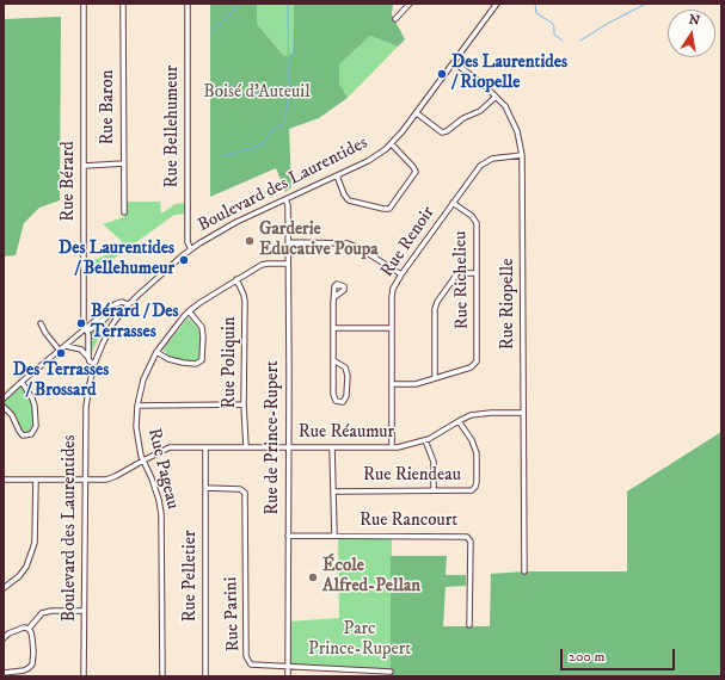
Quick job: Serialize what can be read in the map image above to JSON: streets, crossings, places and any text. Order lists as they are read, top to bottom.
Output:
{
  "streets": {
    "street": [
      "Rue Baron",
      "Rue Bellehumeur",
      "Rue Bérard",
      "Boulevard des Laurentides",
      "Rue Renoir",
      "Rue Richelieu",
      "Rue Riopelle",
      "Rue Poliquin",
      "Rue Réaumur",
      "Rue de Prince-Rupert",
      "Rue Pageau",
      "Rue Riendeau",
      "Rue Rancourt",
      "Rue Pelletier",
      "Rue Parini"
    ]
  },
  "crossings": [
    ["Rue Bellehumeur", "Boulevard des Laurentides"],
    ["Boulevard des Laurentides", "Rue Riopelle"],
    ["Boulevard des Laurentides", "Rue Réaumur"],
    ["Boulevard des Laurentides", "Rue de Prince-Rupert"],
    ["Rue Renoir", "Rue Richelieu"],
    ["Rue Renoir", "Rue Riopelle"],
    ["Rue Renoir", "Rue Réaumur"],
    ["Rue Riopelle", "Rue Réaumur"],
    ["Rue Poliquin", "Rue Réaumur"],
    ["Rue Poliquin", "Rue Pageau"],
    ["Rue Réaumur", "Rue de Prince-Rupert"],
    ["Rue Réaumur", "Rue Pageau"],
    ["Rue Réaumur", "Rue Riendeau"],
    ["Rue Réaumur", "Rue Pelletier"],
    ["Rue de Prince-Rupert", "Rue Pageau"],
    ["Rue de Prince-Rupert", "Rue Rancourt"],
    ["Rue de Prince-Rupert", "Rue Parini"],
    ["Rue Pelletier", "Rue Parini"]
  ],
  "parks": ["Boisé d'Auteuil", "Parc Prince-Rupert"],
  "places": [
    "Des Laurentides / Riopelle",
    "Garderie Educative Poupa",
    "Des Laurentides / Bellehumeur",
    "Bérard / Des Terrasses",
    "Des Terrasses / Brossard",
    "École Alfred-Pellan"
  ],
  "scale_bar": "200 m",
  "north": "top"
}
